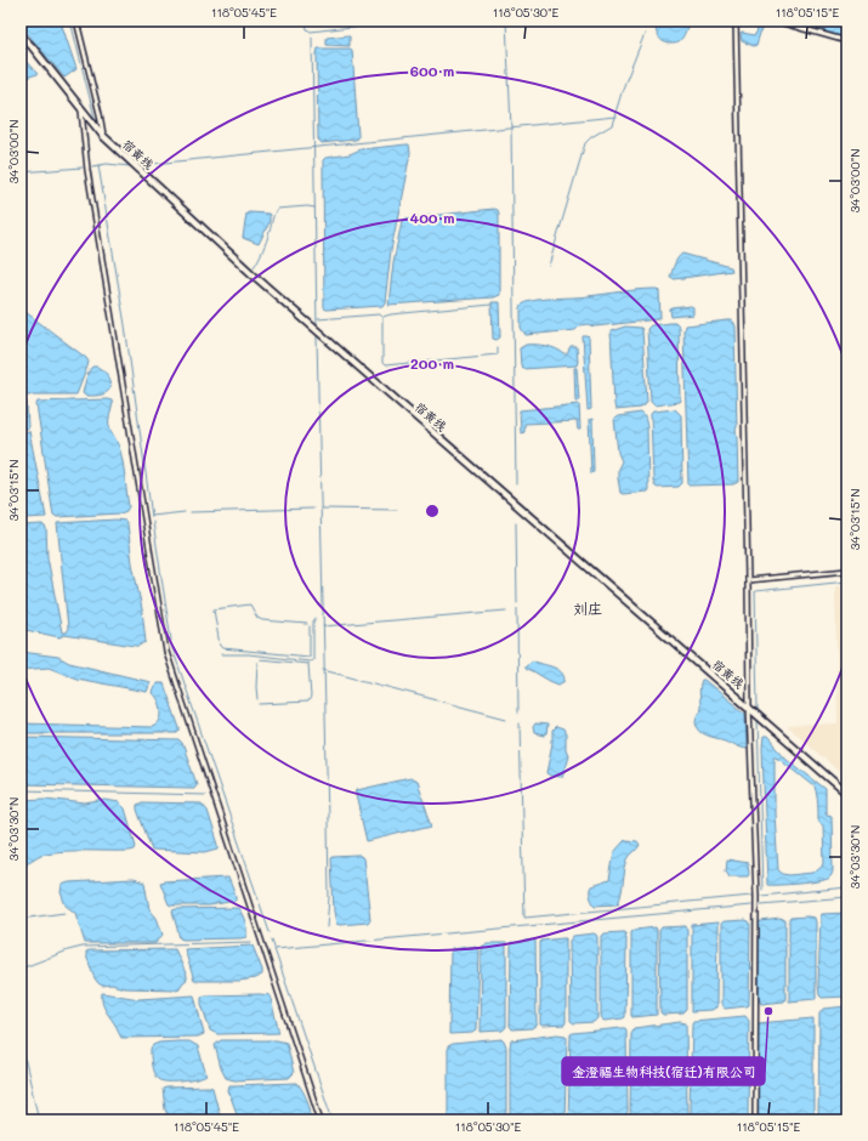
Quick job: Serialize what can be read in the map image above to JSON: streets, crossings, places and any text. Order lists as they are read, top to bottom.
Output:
{
  "streets": {
    "main road": ["宿黄线"]
  },
  "districts": ["刘庄"],
  "places": ["金澄福生物科技(宿迁)有限公司"],
  "coordinates": [
    "118°05'45\"E",
    "118°05'30\"E",
    "118°05'15\"E",
    "34°03'00\"N",
    "34°03'15\"N",
    "34°03'30\"N"
  ],
  "rings": ["600 m", "400 m", "200 m"]
}
